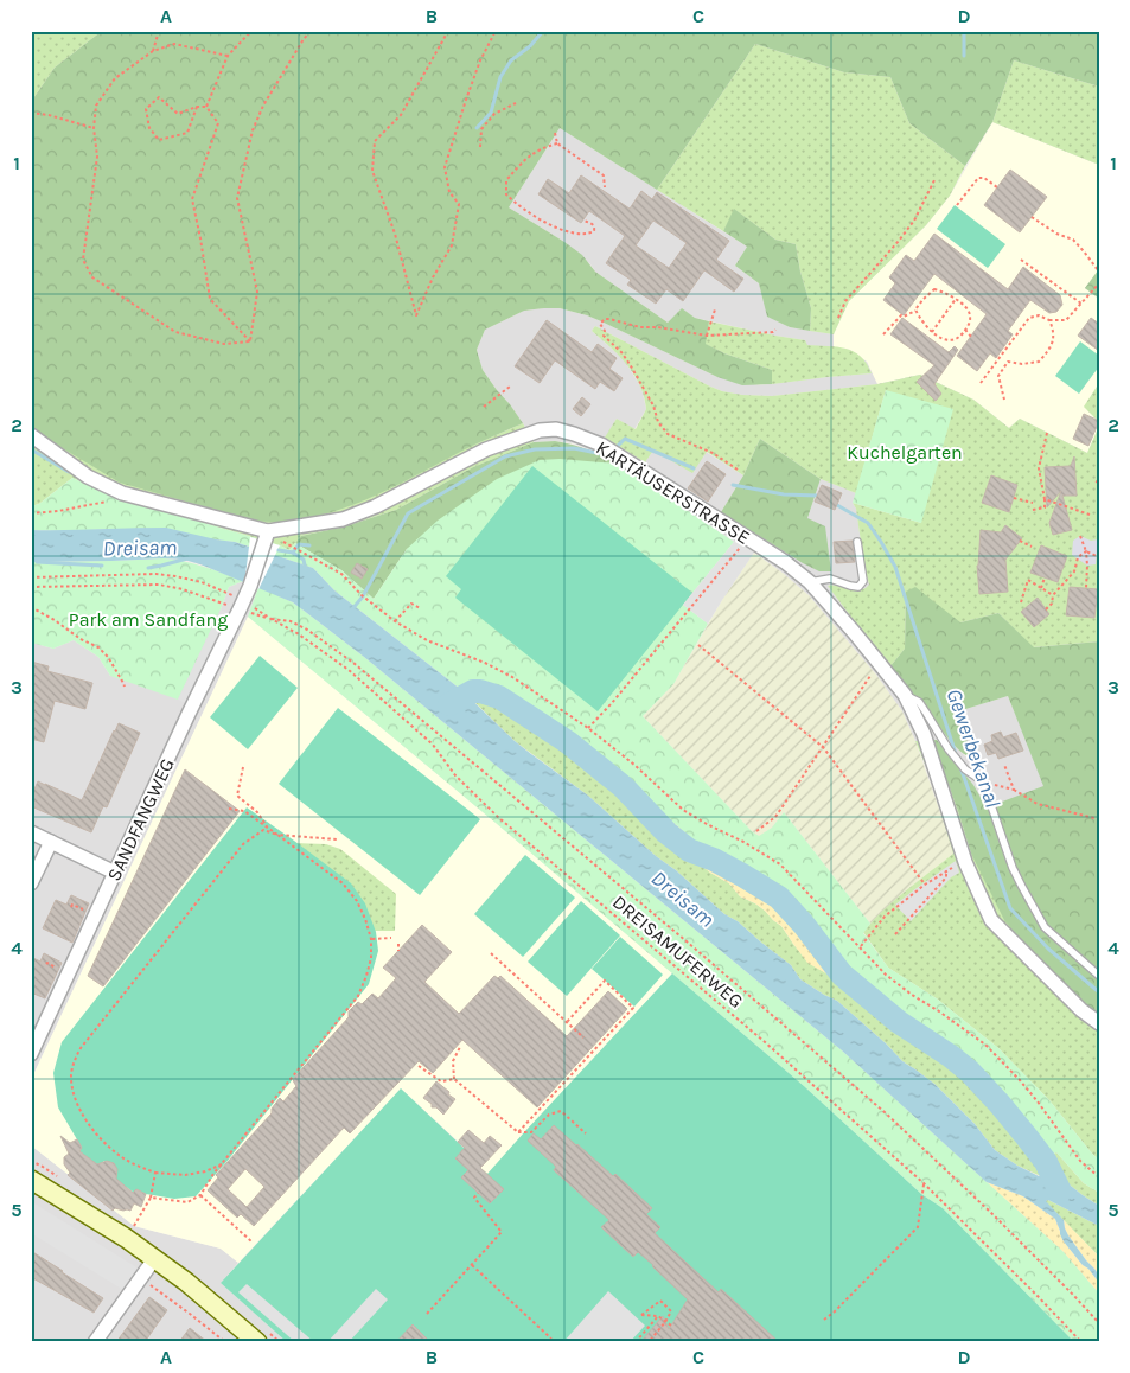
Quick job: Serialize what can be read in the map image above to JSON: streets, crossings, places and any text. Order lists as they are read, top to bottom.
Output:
{
  "streets": {
    "street": ["KARTÄUSERSTRASSE", "SANDFANGWEG"],
    "path": ["DREISAMUFERWEG"]
  },
  "crossings": [
    ["KARTÄUSERSTRASSE", "SANDFANGWEG"],
    ["SANDFANGWEG", "DREISAMUFERWEG"]
  ],
  "water": ["Dreisam", "Gewerbekanal"],
  "parks": ["Kuchelgarten", "Park am Sandfang"],
  "grid": {
    "columns": [
      "A",
      "B",
      "C",
      "D"
    ],
    "rows": [
      "1",
      "2",
      "3",
      "4",
      "5"
    ]
  }
}
